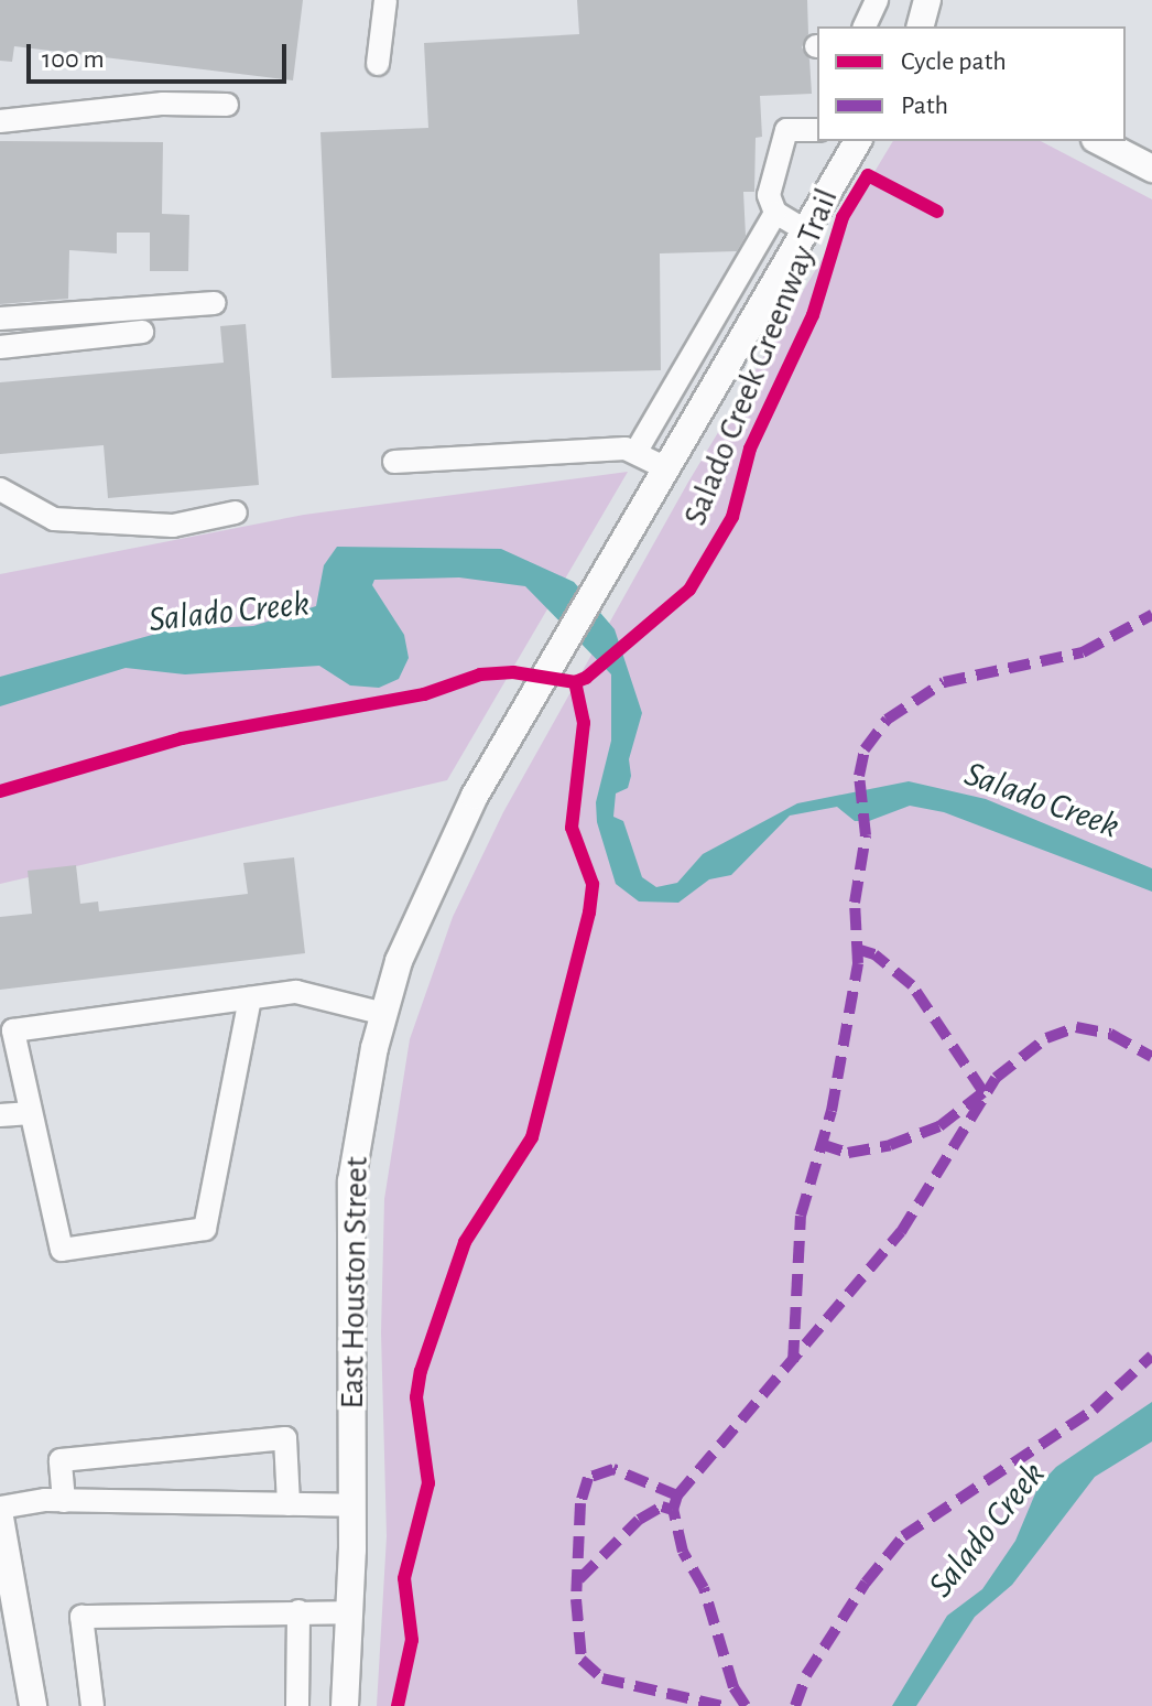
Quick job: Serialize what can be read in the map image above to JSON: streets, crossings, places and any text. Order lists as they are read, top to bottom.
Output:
{
  "streets": {
    "main road": ["East Houston Street"],
    "cycle path": ["Salado Creek Greenway Trail"]
  },
  "water": ["Salado Creek"],
  "legend": ["Cycle path", "Path"],
  "scale_bar": "100 m"
}
